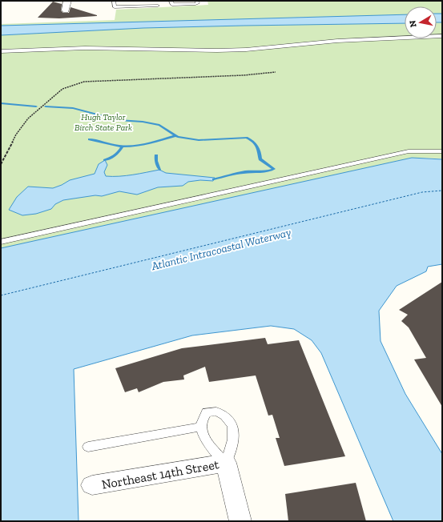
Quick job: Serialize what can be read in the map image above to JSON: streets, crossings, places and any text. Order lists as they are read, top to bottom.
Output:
{
  "streets": {
    "street": ["Northeast 14th Street"]
  },
  "water": ["Atlantic Intracoastal Waterway"],
  "parks": ["Hugh Taylor Birch State Park"],
  "north": "left"
}
